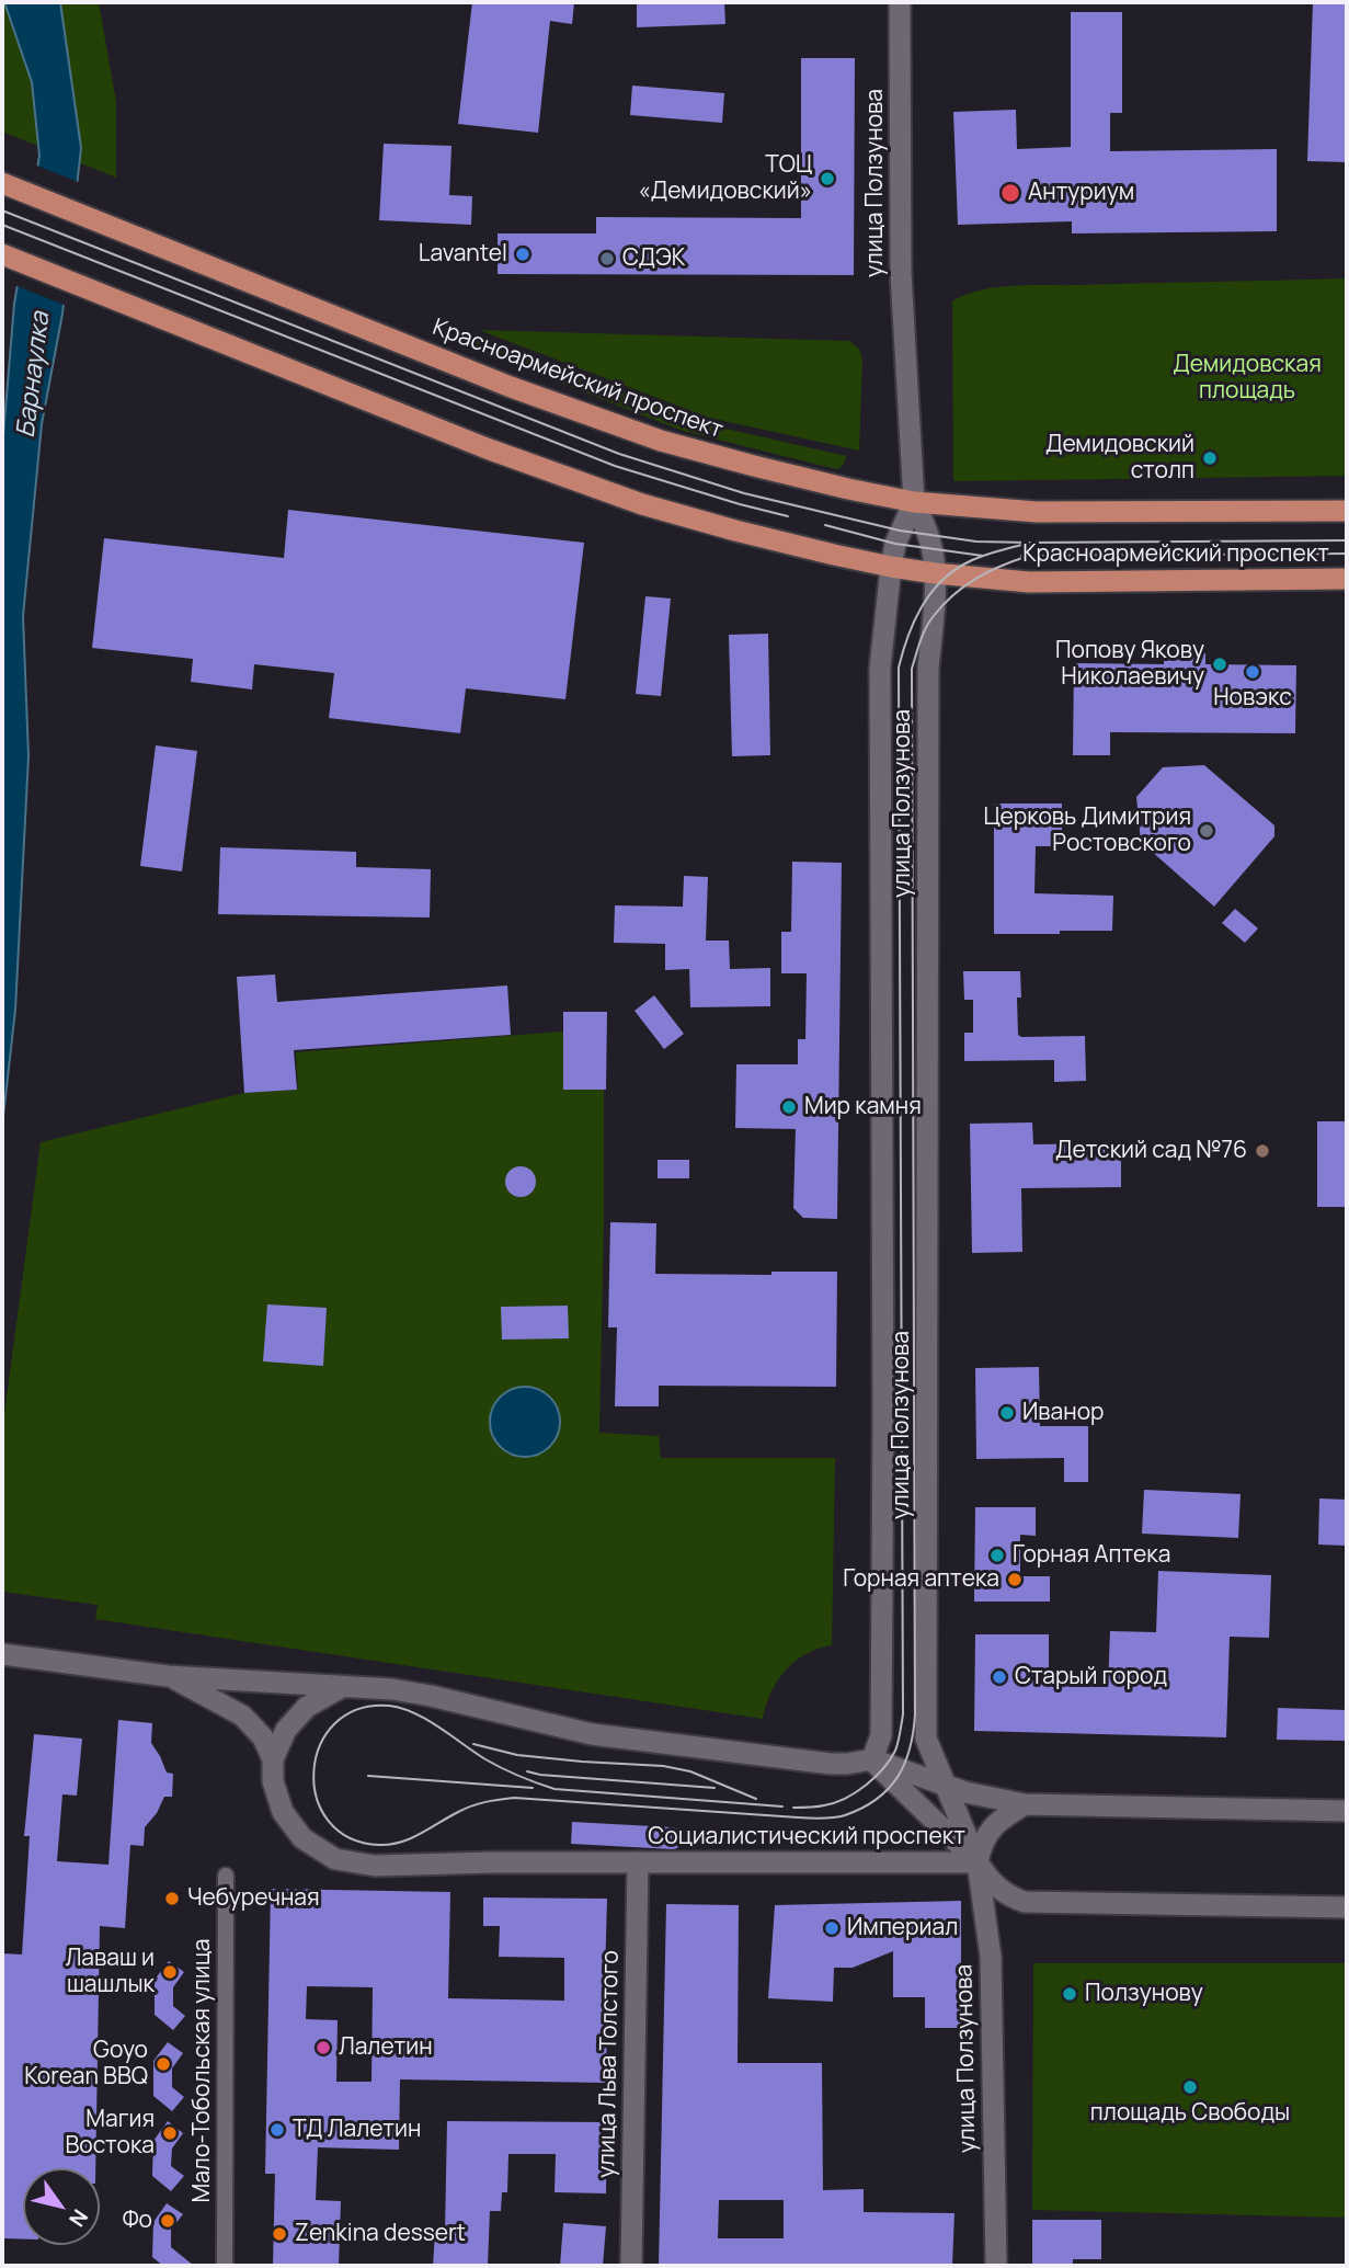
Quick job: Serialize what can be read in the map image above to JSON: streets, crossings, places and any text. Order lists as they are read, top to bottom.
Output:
{
  "streets": {
    "main road": ["Красноармейский проспект"],
    "street": [
      "улица Ползунова",
      "Социалистический проспект",
      "улица Льва Толстого",
      "Мало-Тобольская улица"
    ]
  },
  "crossings": [
    ["улица Ползунова", "Красноармейский проспект"],
    ["улица Ползунова", "Социалистический проспект"],
    ["Социалистический проспект", "улица Льва Толстого"]
  ],
  "water": ["Барнаулка"],
  "parks": ["Демидовская площадь"],
  "places": [
    "ТОЦ «Демидовский»",
    "Антуриум",
    "Lavantel",
    "СДЭК",
    "Демидовский столп",
    "Попову Якову Николаевичу",
    "Новэкс",
    "Церковь Димитрия Ростовского",
    "Мир камня",
    "Детский сад №76",
    "Иванор",
    "Горная Аптека",
    "Горная аптека",
    "Старый город",
    "Чебуречная",
    "Империал",
    "Лаваш и шашлык",
    "Ползунову",
    "Лалетин",
    "Goyo Korean BBQ",
    "площадь Свободы",
    "ТД Лалетин",
    "Магия Востока",
    "Фо",
    "Zenkina dessert"
  ],
  "north": "bottom right"
}
